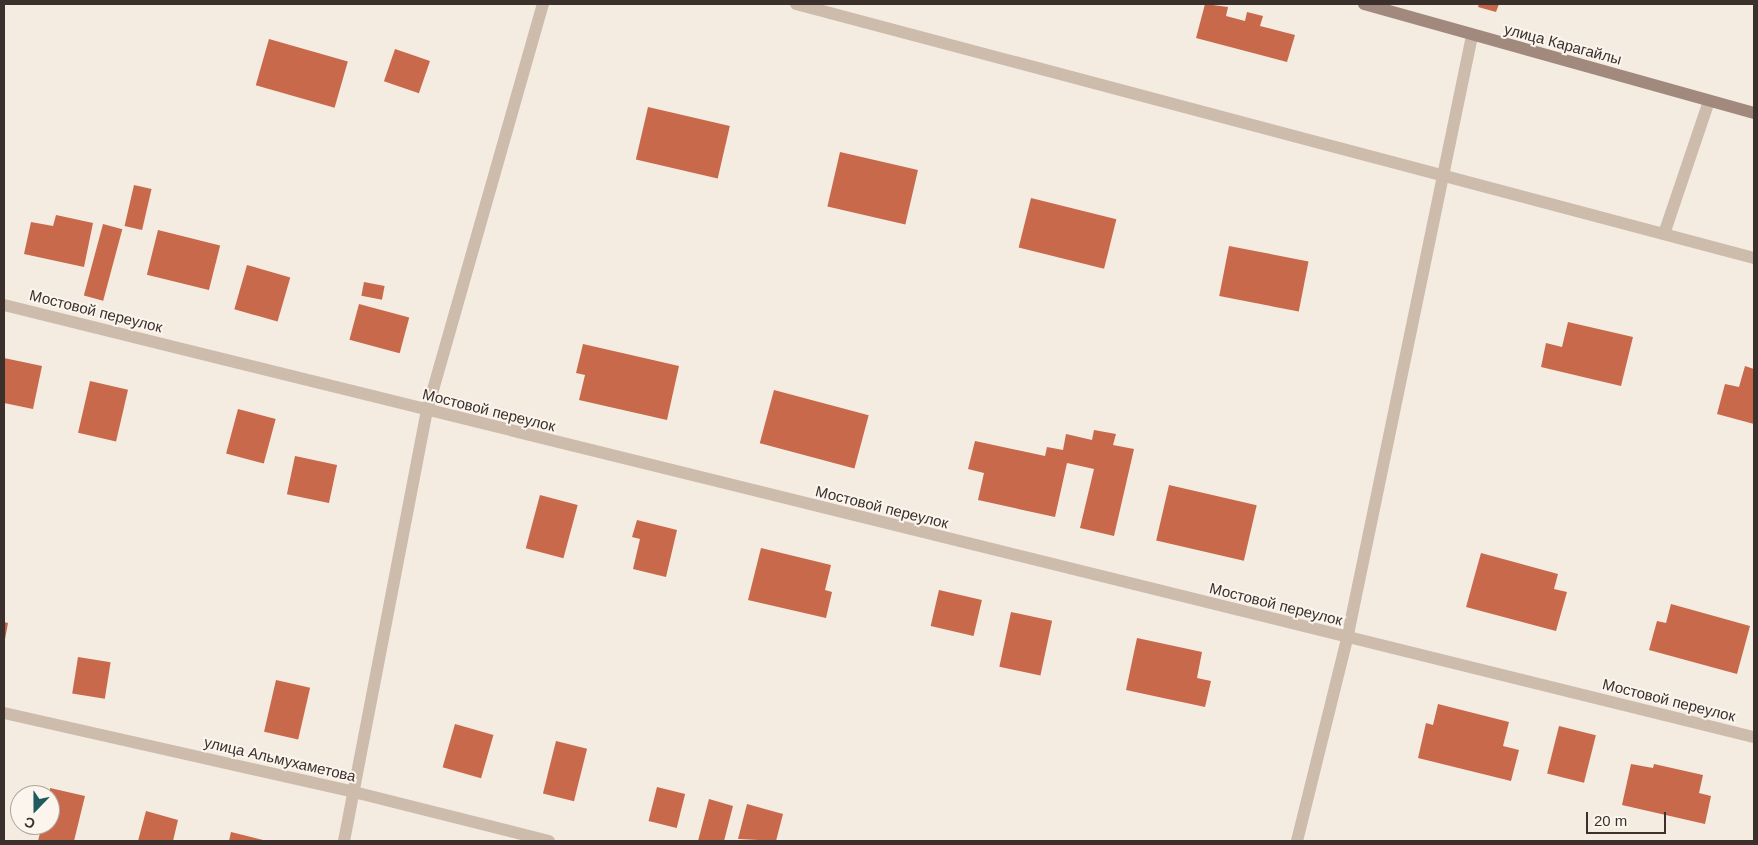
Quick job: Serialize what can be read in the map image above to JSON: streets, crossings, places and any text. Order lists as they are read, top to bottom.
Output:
{
  "streets": {
    "street": ["улица Карагайлы", "Мостовой переулок", "улица Альмухаметова"]
  },
  "scale_bar": "20 m",
  "north": "bottom"
}
